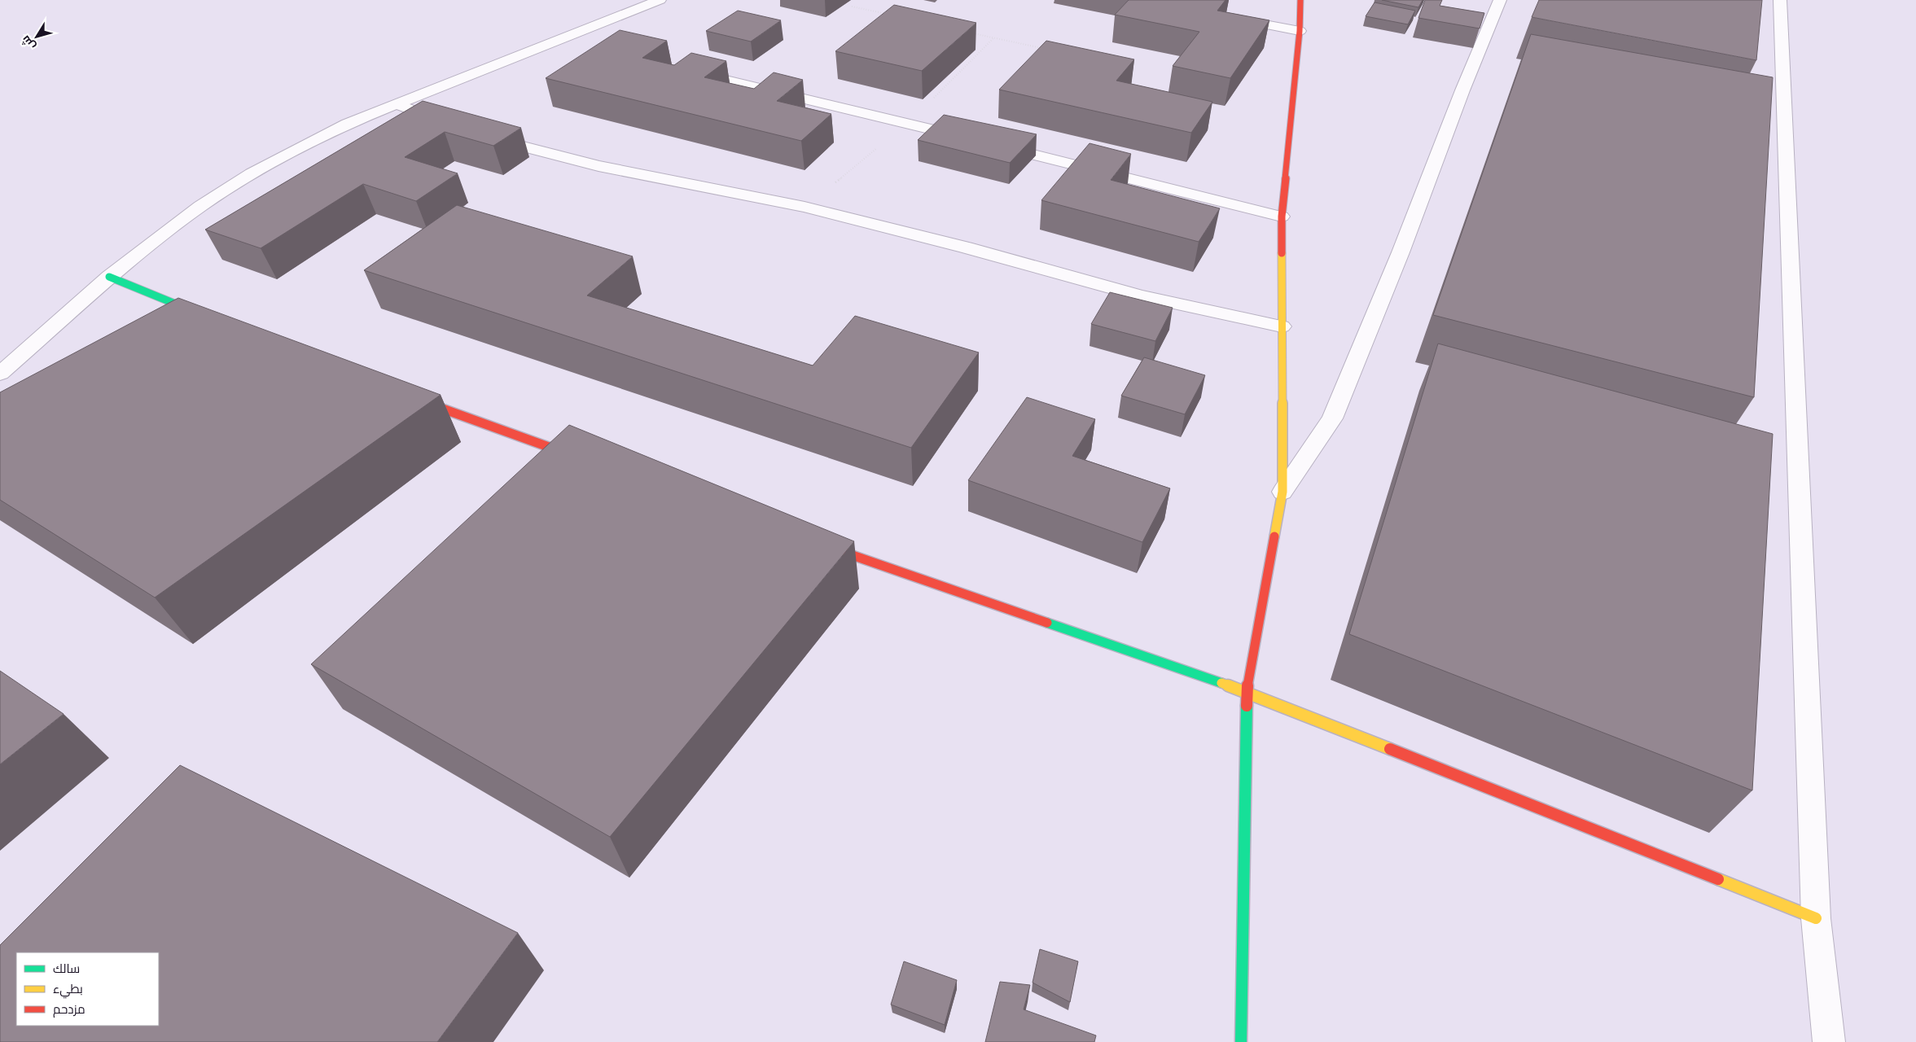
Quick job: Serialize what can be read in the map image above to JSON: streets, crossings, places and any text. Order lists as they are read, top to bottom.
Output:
{
  "legend": ["سالك", "بطيء", "مزدحم"],
  "north": "bottom left"
}
